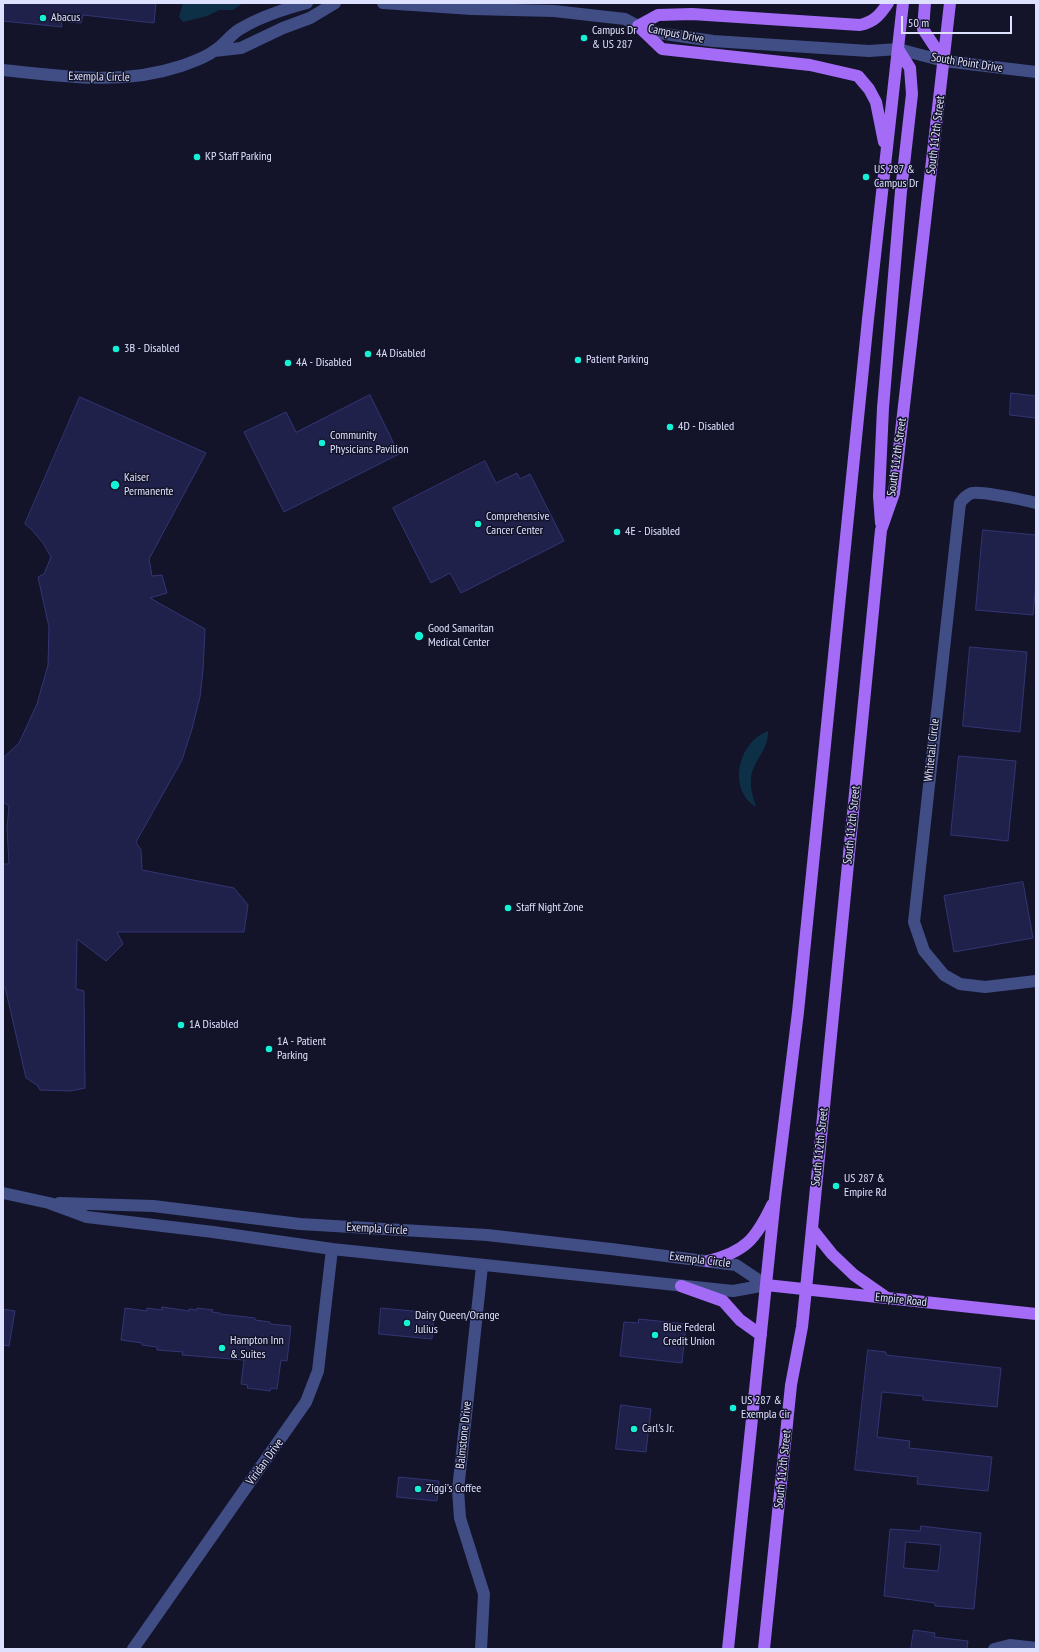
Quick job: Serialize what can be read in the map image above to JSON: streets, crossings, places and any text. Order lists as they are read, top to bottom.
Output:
{
  "streets": {
    "main road": ["South 112th Street", "Empire Road"],
    "street": [
      "Campus Drive",
      "South Point Drive",
      "Exempla Circle",
      "Whitetail Circle",
      "Balmstone Drive",
      "Viridan Drive"
    ]
  },
  "crossings": [
    ["Campus Drive", "South Point Drive"],
    ["South Point Drive", "South 112th Street"],
    ["Exempla Circle", "Empire Road"],
    ["Exempla Circle", "Balmstone Drive"],
    ["Exempla Circle", "Viridan Drive"],
    ["South 112th Street", "Empire Road"]
  ],
  "places": [
    "Abacus",
    "Campus Dr & US 287",
    "KP Staff Parking",
    "US 287 & Campus Dr",
    "3B - Disabled",
    "4A Disabled",
    "Patient Parking",
    "4A - Disabled",
    "4D - Disabled",
    "Community Physicians Pavilion",
    "Kaiser Permanente",
    "Comprehensive Cancer Center",
    "4E - Disabled",
    "Good Samaritan Medical Center",
    "Staff Night Zone",
    "1A Disabled",
    "1A - Patient Parking",
    "US 287 & Empire Rd",
    "Dairy Queen/Orange Julius",
    "Blue Federal Credit Union",
    "Hampton Inn & Suites",
    "US 287 & Exempla Cir",
    "Carl's Jr.",
    "Ziggi's Coffee"
  ],
  "scale_bar": "50 m"
}
